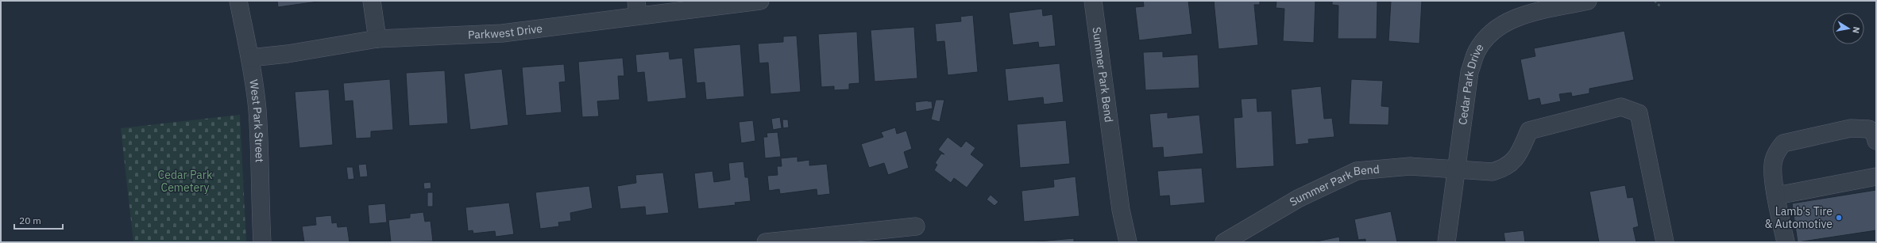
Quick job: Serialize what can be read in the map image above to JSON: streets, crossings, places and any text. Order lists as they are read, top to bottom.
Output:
{
  "streets": {
    "street": [
      "Parkwest Drive",
      "Summer Park Bend",
      "Cedar Park Drive",
      "West Park Street"
    ]
  },
  "crossings": [
    ["Parkwest Drive", "West Park Street"],
    ["Summer Park Bend", "Cedar Park Drive"]
  ],
  "parks": ["Cedar Park Cemetery"],
  "places": ["Lamb's Tire & Automotive"],
  "scale_bar": "20 m",
  "north": "right"
}
